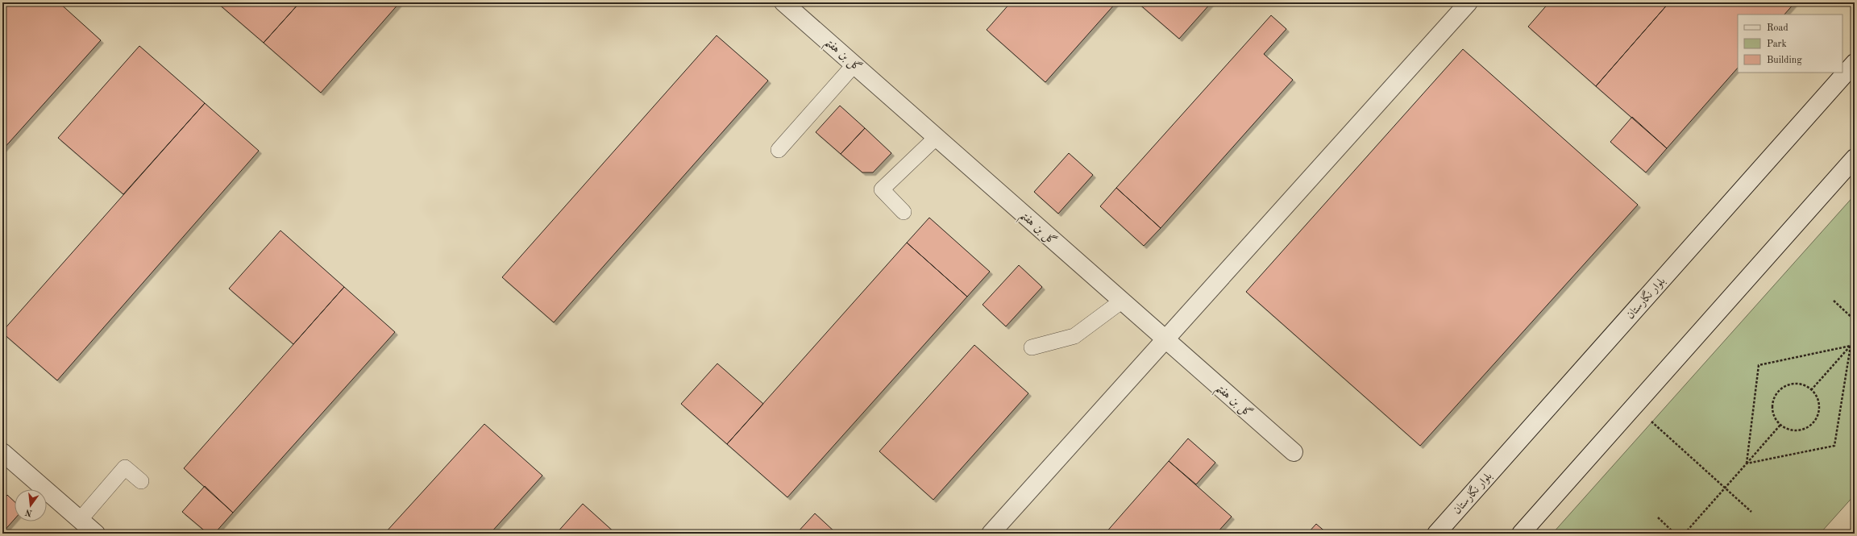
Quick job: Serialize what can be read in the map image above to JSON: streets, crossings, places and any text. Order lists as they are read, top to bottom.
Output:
{
  "streets": {
    "street": ["گل بن هفتم", "بلوار نگارستان"]
  },
  "legend": ["Road", "Park", "Building"],
  "north": "bottom"
}
